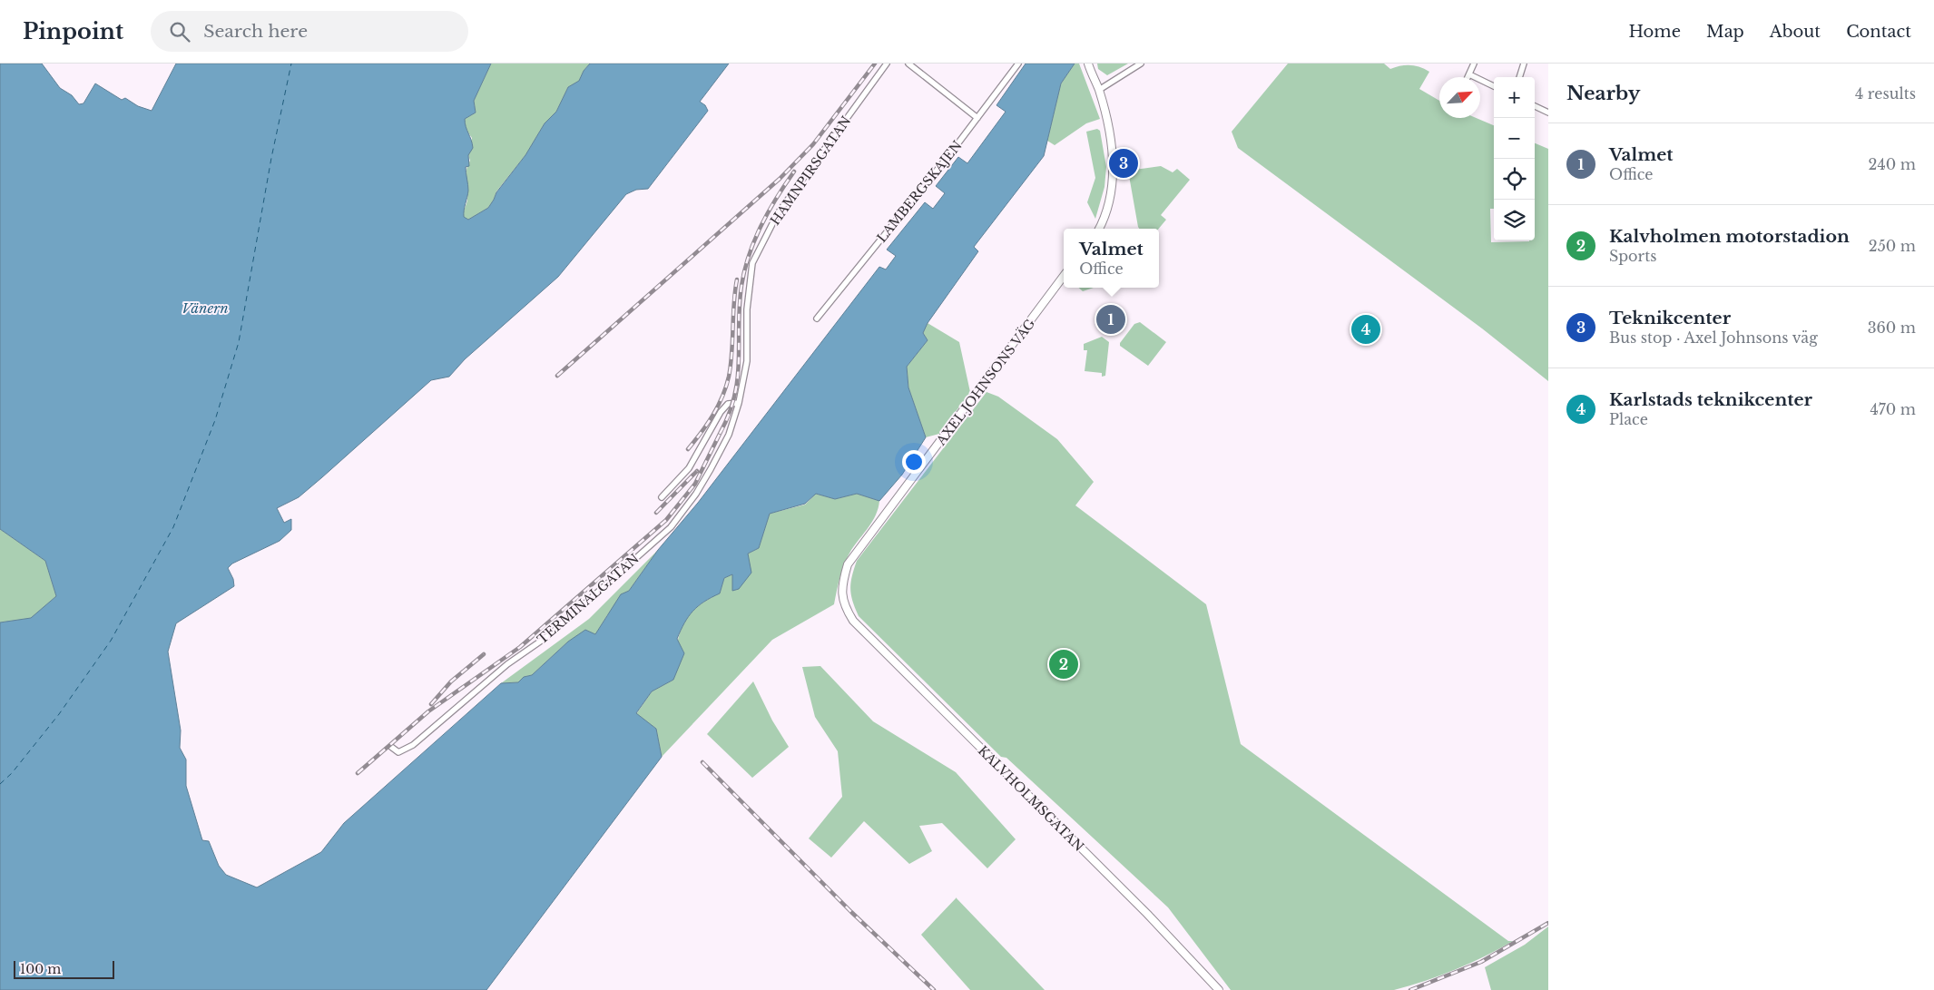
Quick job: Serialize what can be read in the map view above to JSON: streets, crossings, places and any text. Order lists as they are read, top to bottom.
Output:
{
  "streets": {
    "street": [
      "HAMNPIRSGATAN",
      "LAMBERGSKAJEN",
      "AXEL JOHNSONS VÄG",
      "TERMINALGATAN",
      "KALVHOLMSGATAN"
    ]
  },
  "crossings": [
    ["HAMNPIRSGATAN", "TERMINALGATAN"],
    ["AXEL JOHNSONS VÄG", "KALVHOLMSGATAN"]
  ],
  "water": ["Vänern"],
  "scale_bar": "100 m",
  "north": "top right",
  "page": {
    "header": "Pinpoint",
    "search": "Search here",
    "nav": [
      "Home",
      "Map",
      "About",
      "Contact"
    ],
    "heading": ["Nearby", "4 results"],
    "map_buttons": ["+", "−"],
    "list": [
      {
        "mark": "1",
        "name": "Valmet",
        "note": "Office",
        "value": "240 m"
      },
      {
        "mark": "2",
        "name": "Kalvholmen motorstadion",
        "note": "Sports",
        "value": "250 m"
      },
      {
        "mark": "3",
        "name": "Teknikcenter",
        "note": "Bus stop · Axel Johnsons väg",
        "value": "360 m"
      },
      {
        "mark": "4",
        "name": "Karlstads teknikcenter",
        "note": "Place",
        "value": "470 m"
      }
    ],
    "pins": [
      "3",
      "1",
      "4",
      "2"
    ],
    "popup": ["Valmet", "Office"],
    "scale": "100 m"
  }
}
